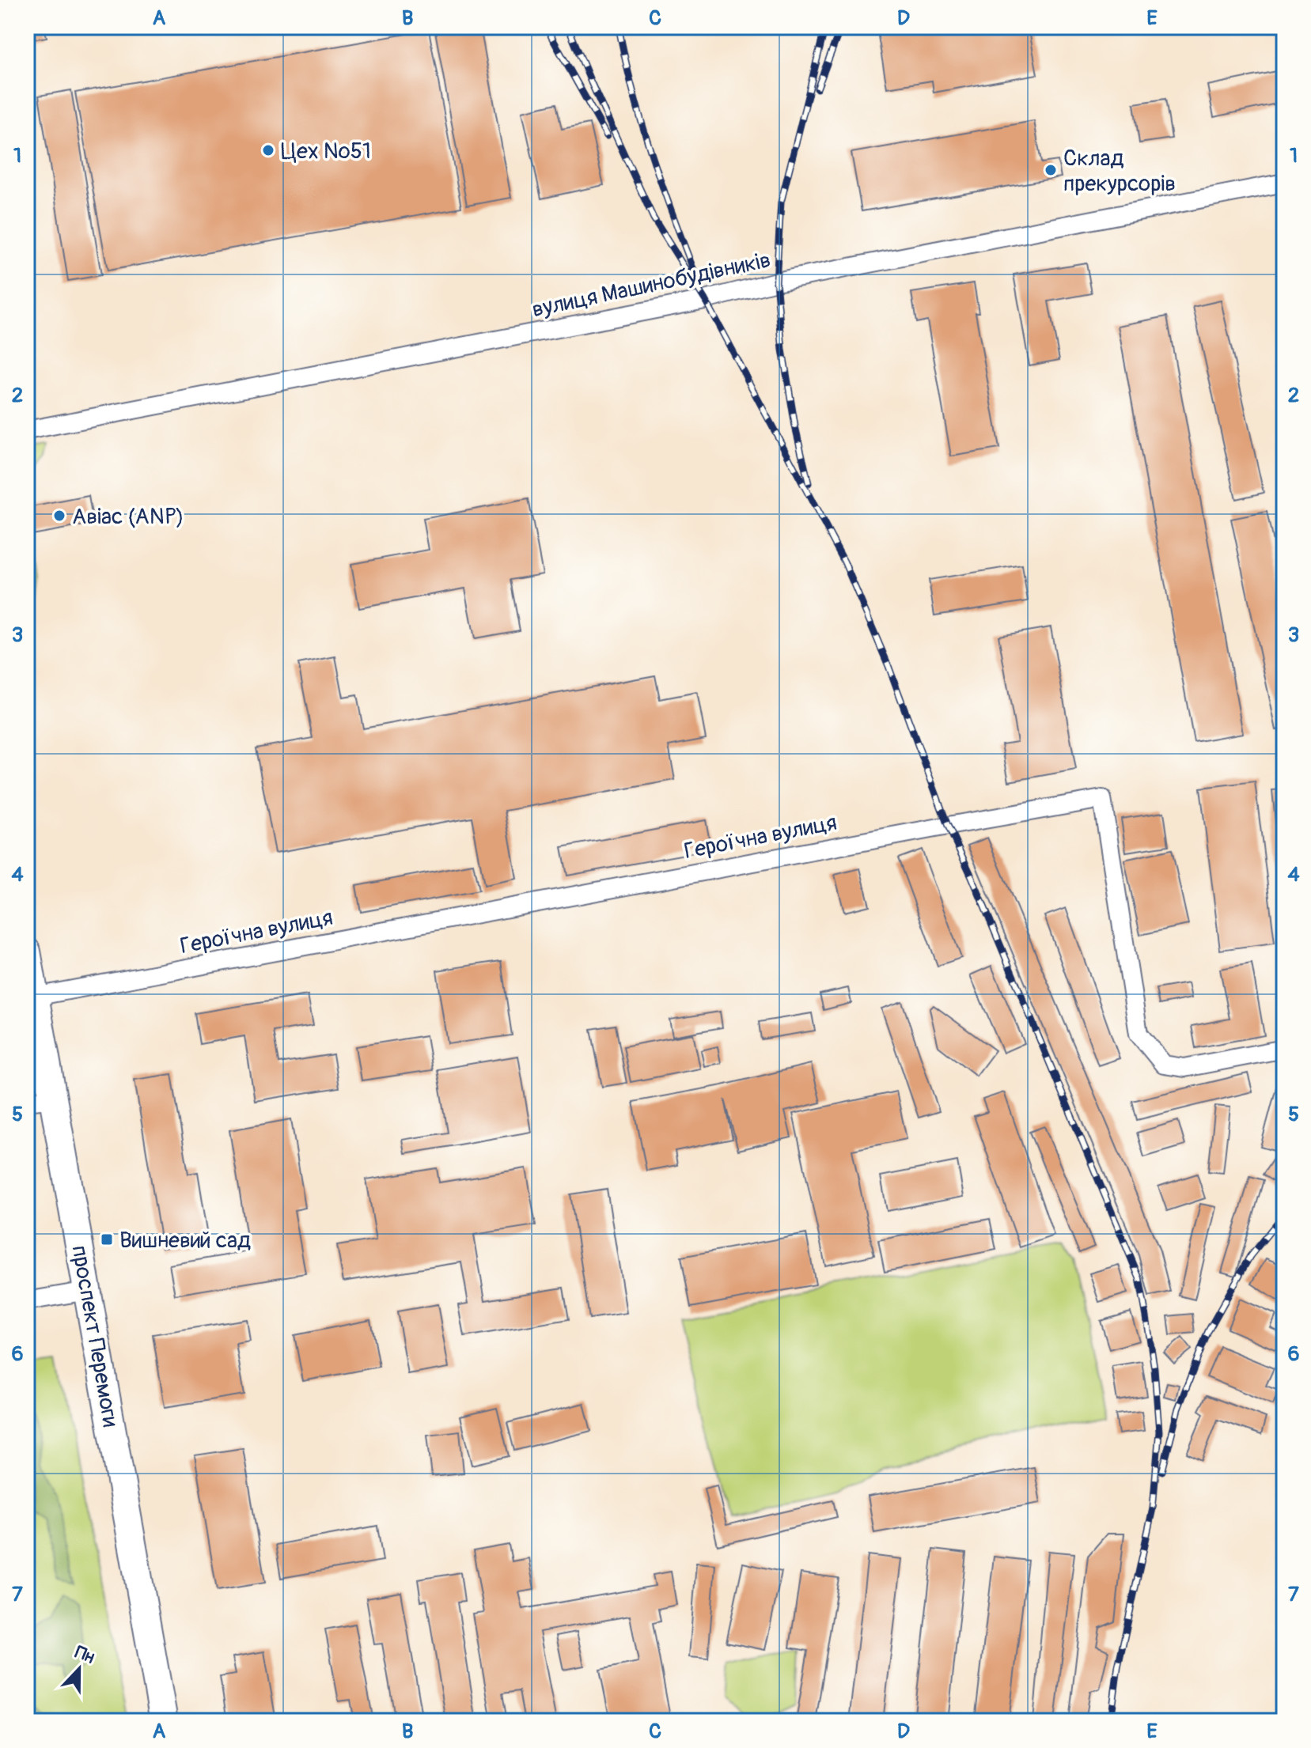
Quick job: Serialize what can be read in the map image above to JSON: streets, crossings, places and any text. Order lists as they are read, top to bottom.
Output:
{
  "streets": {
    "main road": ["проспект Перемоги"],
    "street": ["вулиця Машинобудівників", "Героїчна вулиця"]
  },
  "crossings": [
    ["Героїчна вулиця", "проспект Перемоги"]
  ],
  "places": {
    "other": ["Цех №51", "Склад прекурсорів", "Авіас (ANP)"],
    "transit": ["Вишневий сад"]
  },
  "north": "top",
  "grid": {
    "columns": [
      "A",
      "B",
      "C",
      "D",
      "E"
    ],
    "rows": [
      "1",
      "2",
      "3",
      "4",
      "5",
      "6",
      "7"
    ]
  }
}
